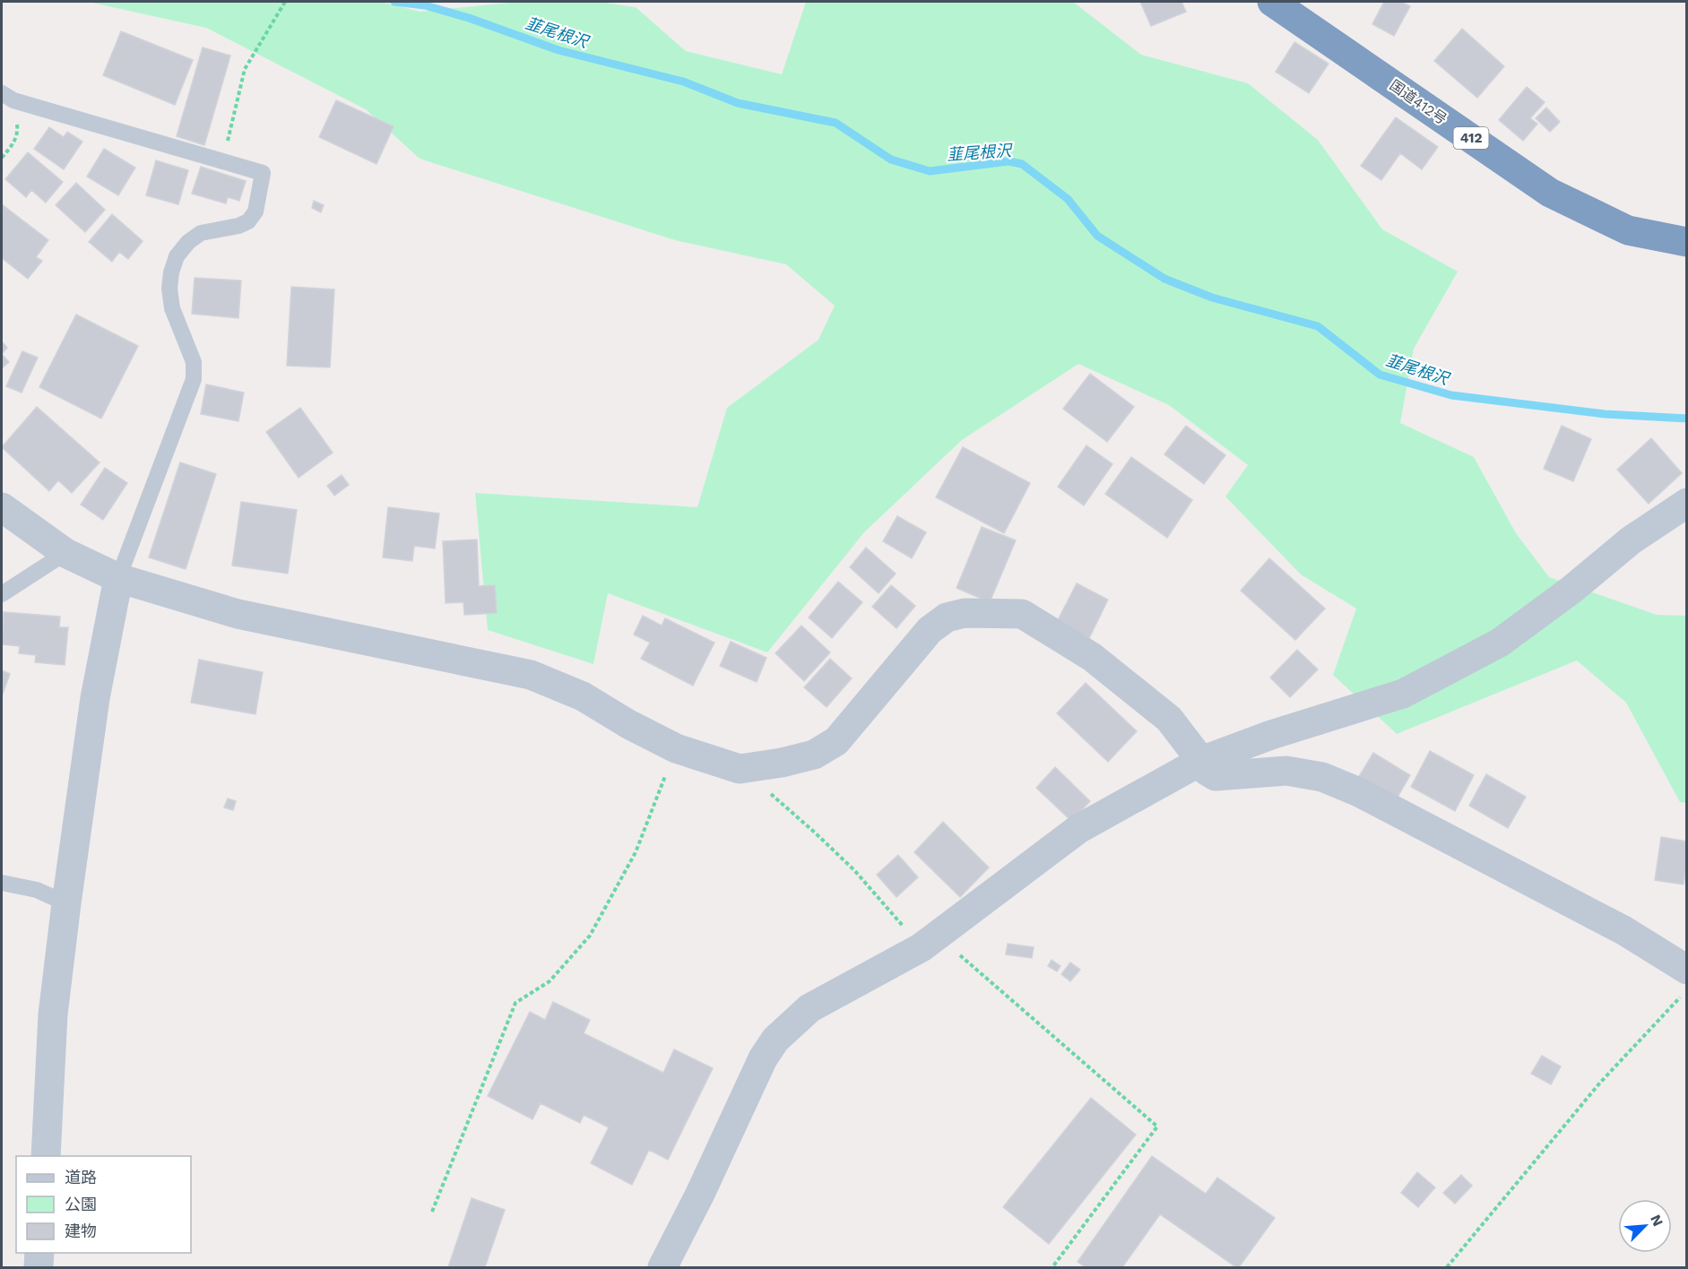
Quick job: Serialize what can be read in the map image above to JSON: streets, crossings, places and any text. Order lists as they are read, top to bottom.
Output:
{
  "streets": {
    "highway": ["国道412号", "412"]
  },
  "water": ["韮尾根沢"],
  "legend": ["道路", "公園", "建物"],
  "north": "top right"
}
